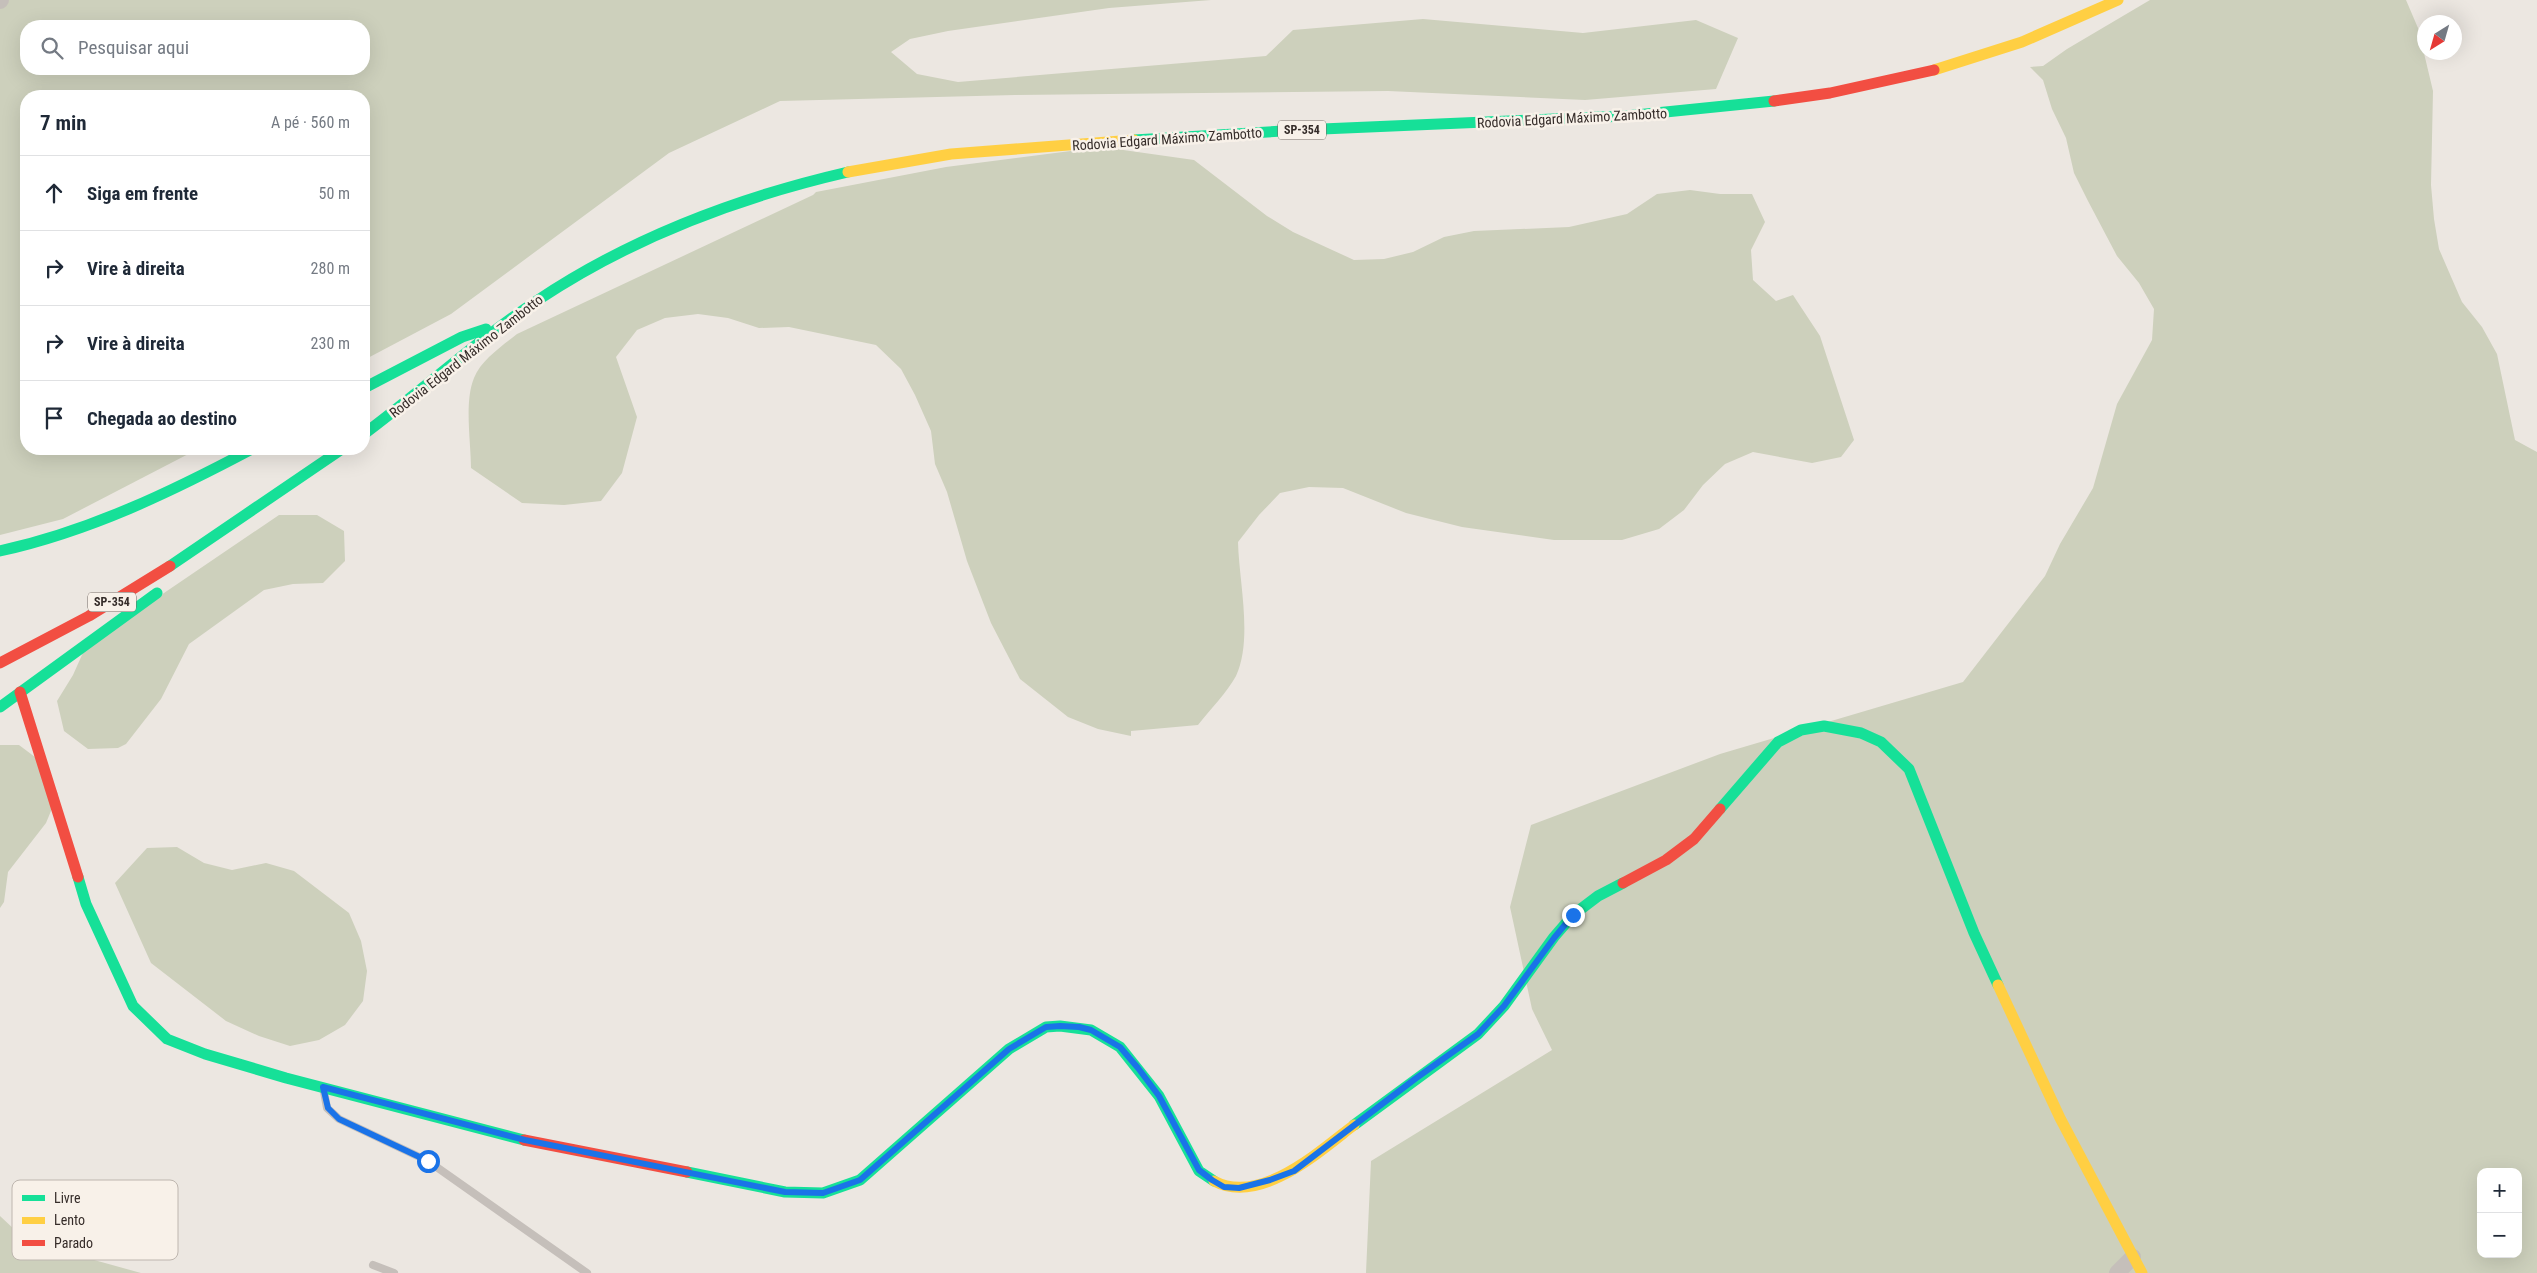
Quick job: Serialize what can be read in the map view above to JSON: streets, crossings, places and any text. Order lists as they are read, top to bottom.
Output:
{
  "streets": {
    "street": ["Rodovia Edgard Máximo Zambotto", "SP-354"]
  },
  "legend": ["Livre", "Lento", "Parado"],
  "north": "bottom left",
  "page": {
    "search": "Pesquisar aqui",
    "heading": ["7 min", "A pé · 560 m"],
    "list": [
      ["Siga em frente", "50 m"],
      ["Vire à direita", "280 m"],
      ["Vire à direita", "230 m"],
      "Chegada ao destino"
    ],
    "map_buttons": ["+", "−"]
  }
}
